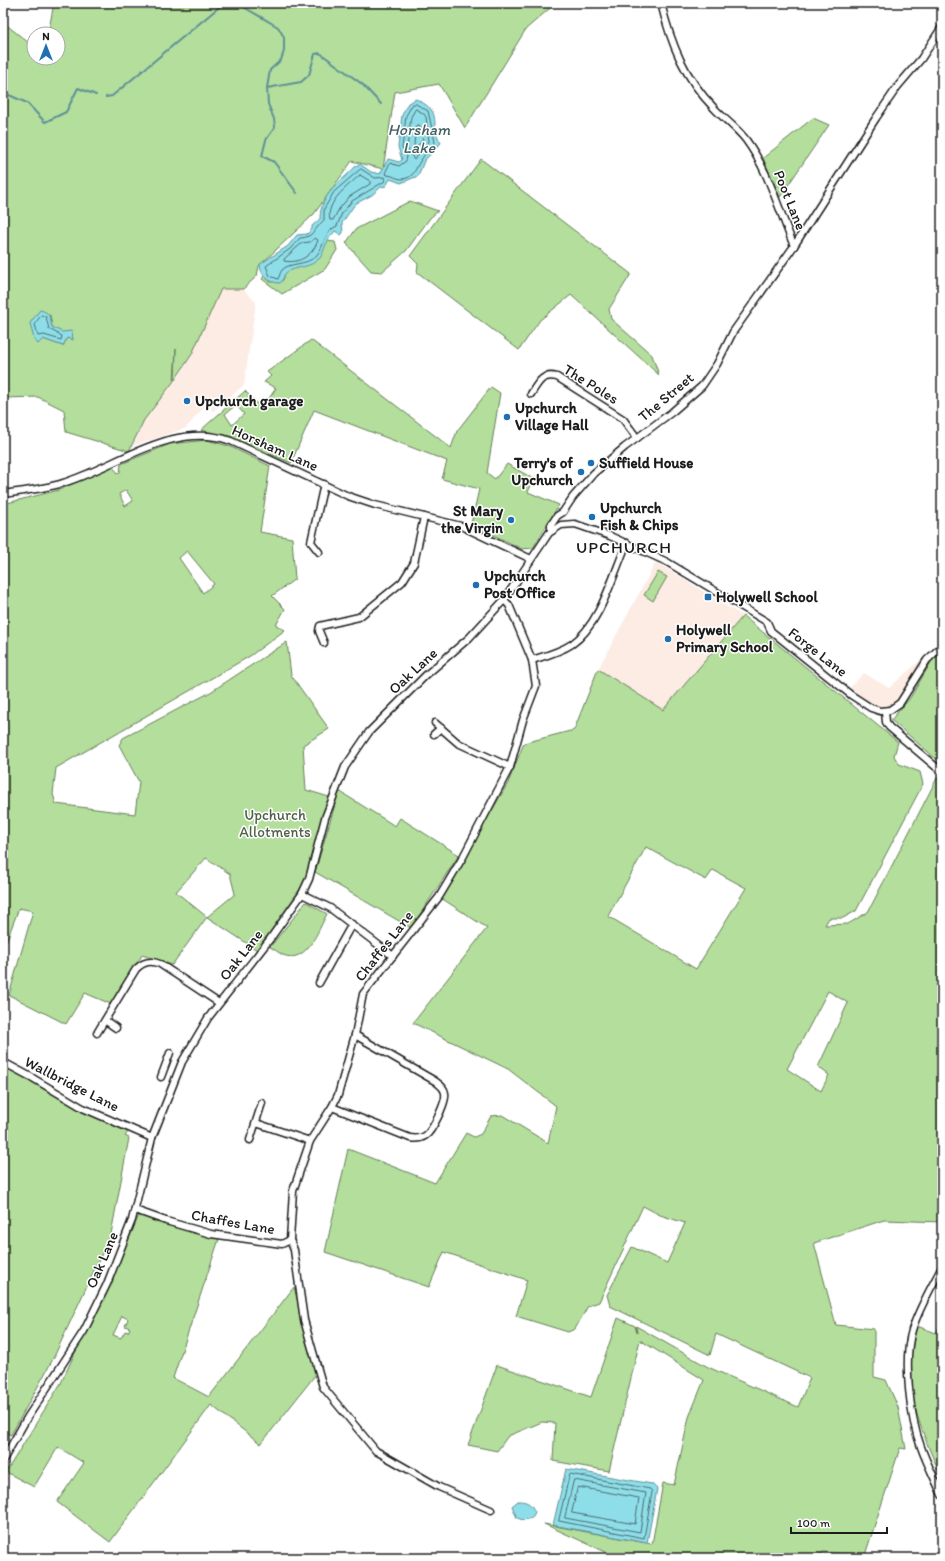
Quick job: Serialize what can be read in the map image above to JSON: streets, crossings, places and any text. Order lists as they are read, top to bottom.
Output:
{
  "streets": {
    "street": [
      "Poot Lane",
      "The Poles",
      "The Street",
      "Horsham Lane",
      "Forge Lane",
      "Oak Lane",
      "Chaffes Lane",
      "Wallbridge Lane"
    ]
  },
  "crossings": [
    ["Poot Lane", "The Street"],
    ["The Poles", "The Street"],
    ["The Street", "Oak Lane"],
    ["Horsham Lane", "Oak Lane"],
    ["Forge Lane", "Oak Lane"],
    ["Oak Lane", "Chaffes Lane"],
    ["Oak Lane", "Wallbridge Lane"]
  ],
  "districts": ["UPCHURCH"],
  "water": ["Horsham Lake"],
  "parks": ["Upchurch Allotments"],
  "places": {
    "other": [
      "Upchurch garage",
      "Upchurch Village Hall",
      "Suffield House",
      "Terry's of Upchurch",
      "Upchurch Fish & Chips",
      "St Mary the Virgin",
      "Upchurch Post Office",
      "Holywell Primary School"
    ],
    "transit": ["Holywell School"]
  },
  "scale_bar": "100 m",
  "north": "top"
}
